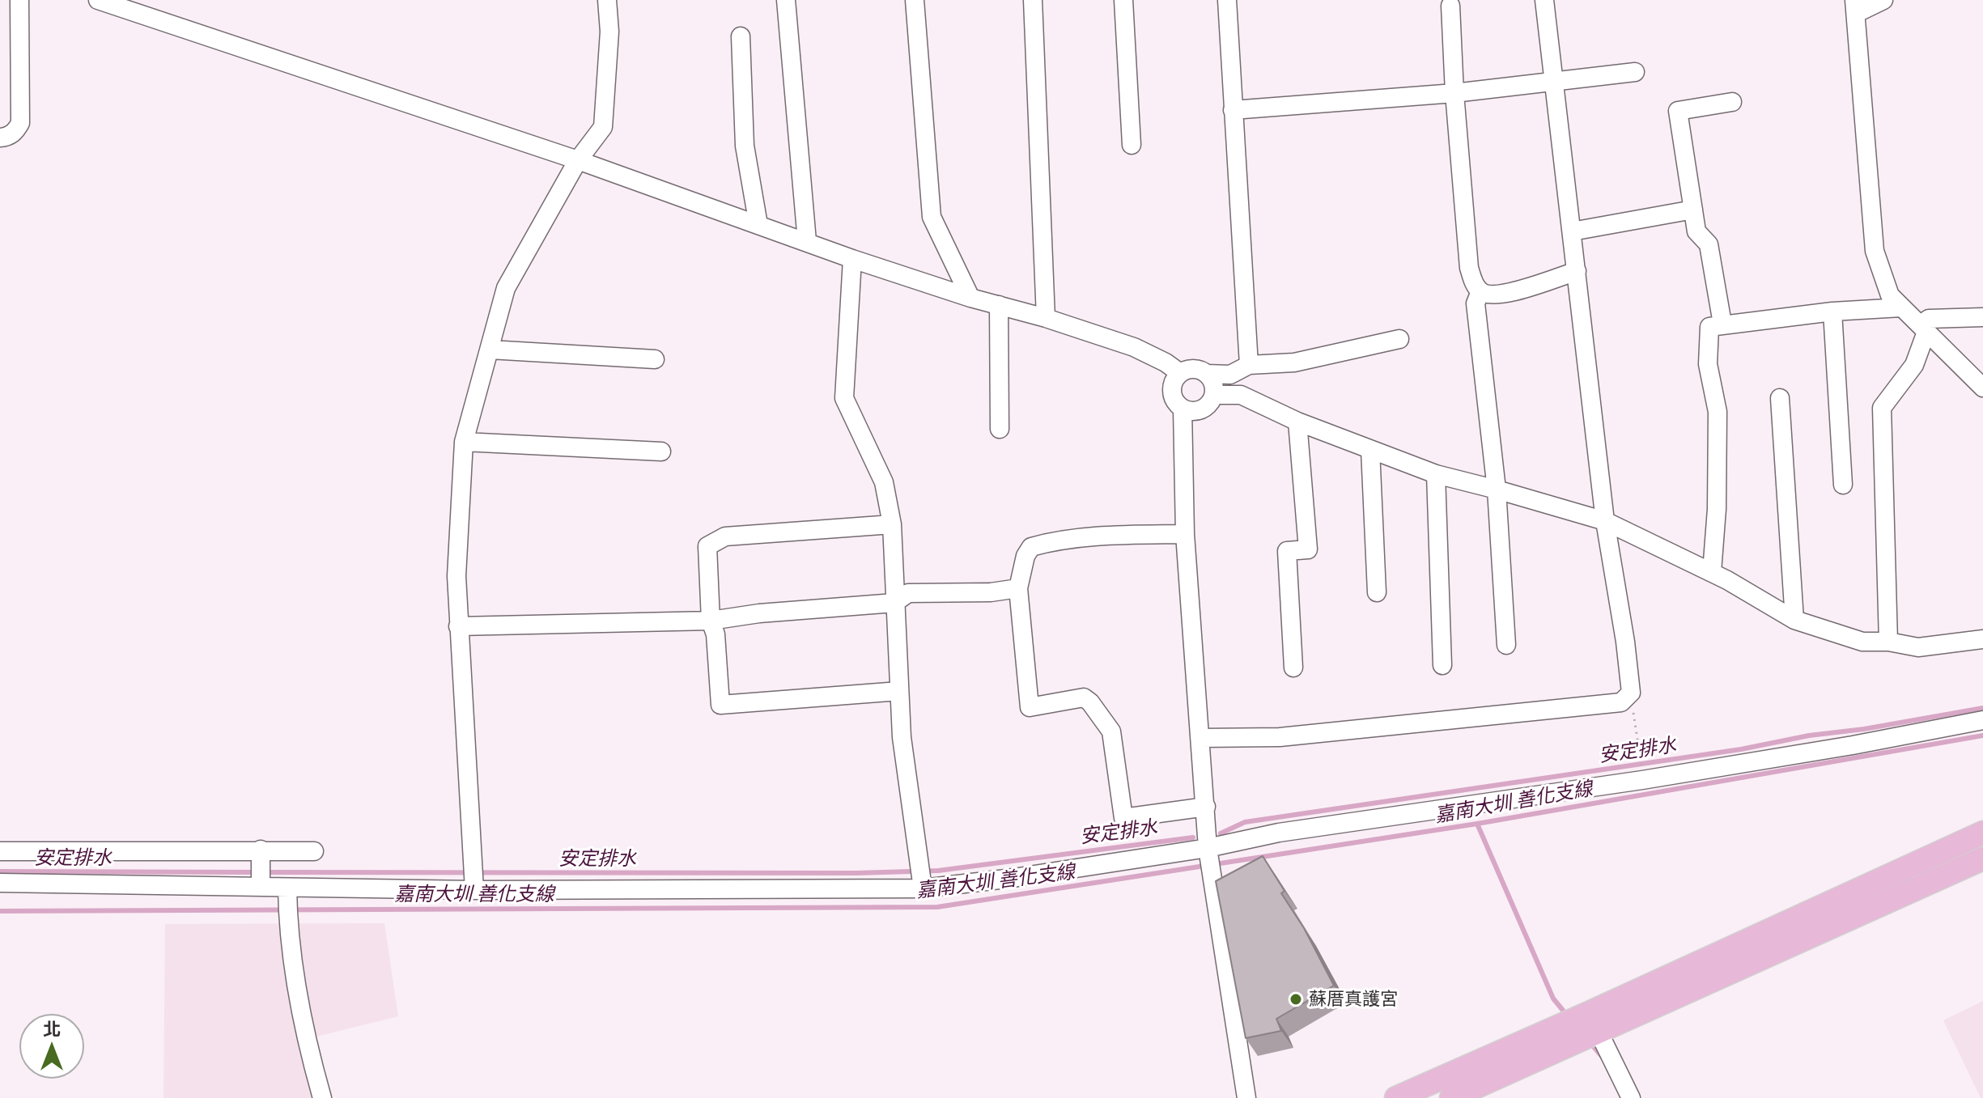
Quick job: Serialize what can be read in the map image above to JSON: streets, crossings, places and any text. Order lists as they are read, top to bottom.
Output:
{
  "water": ["安定排水", "嘉南大圳 善化支線"],
  "places": ["蘇厝真護宮"],
  "north": "top"
}
